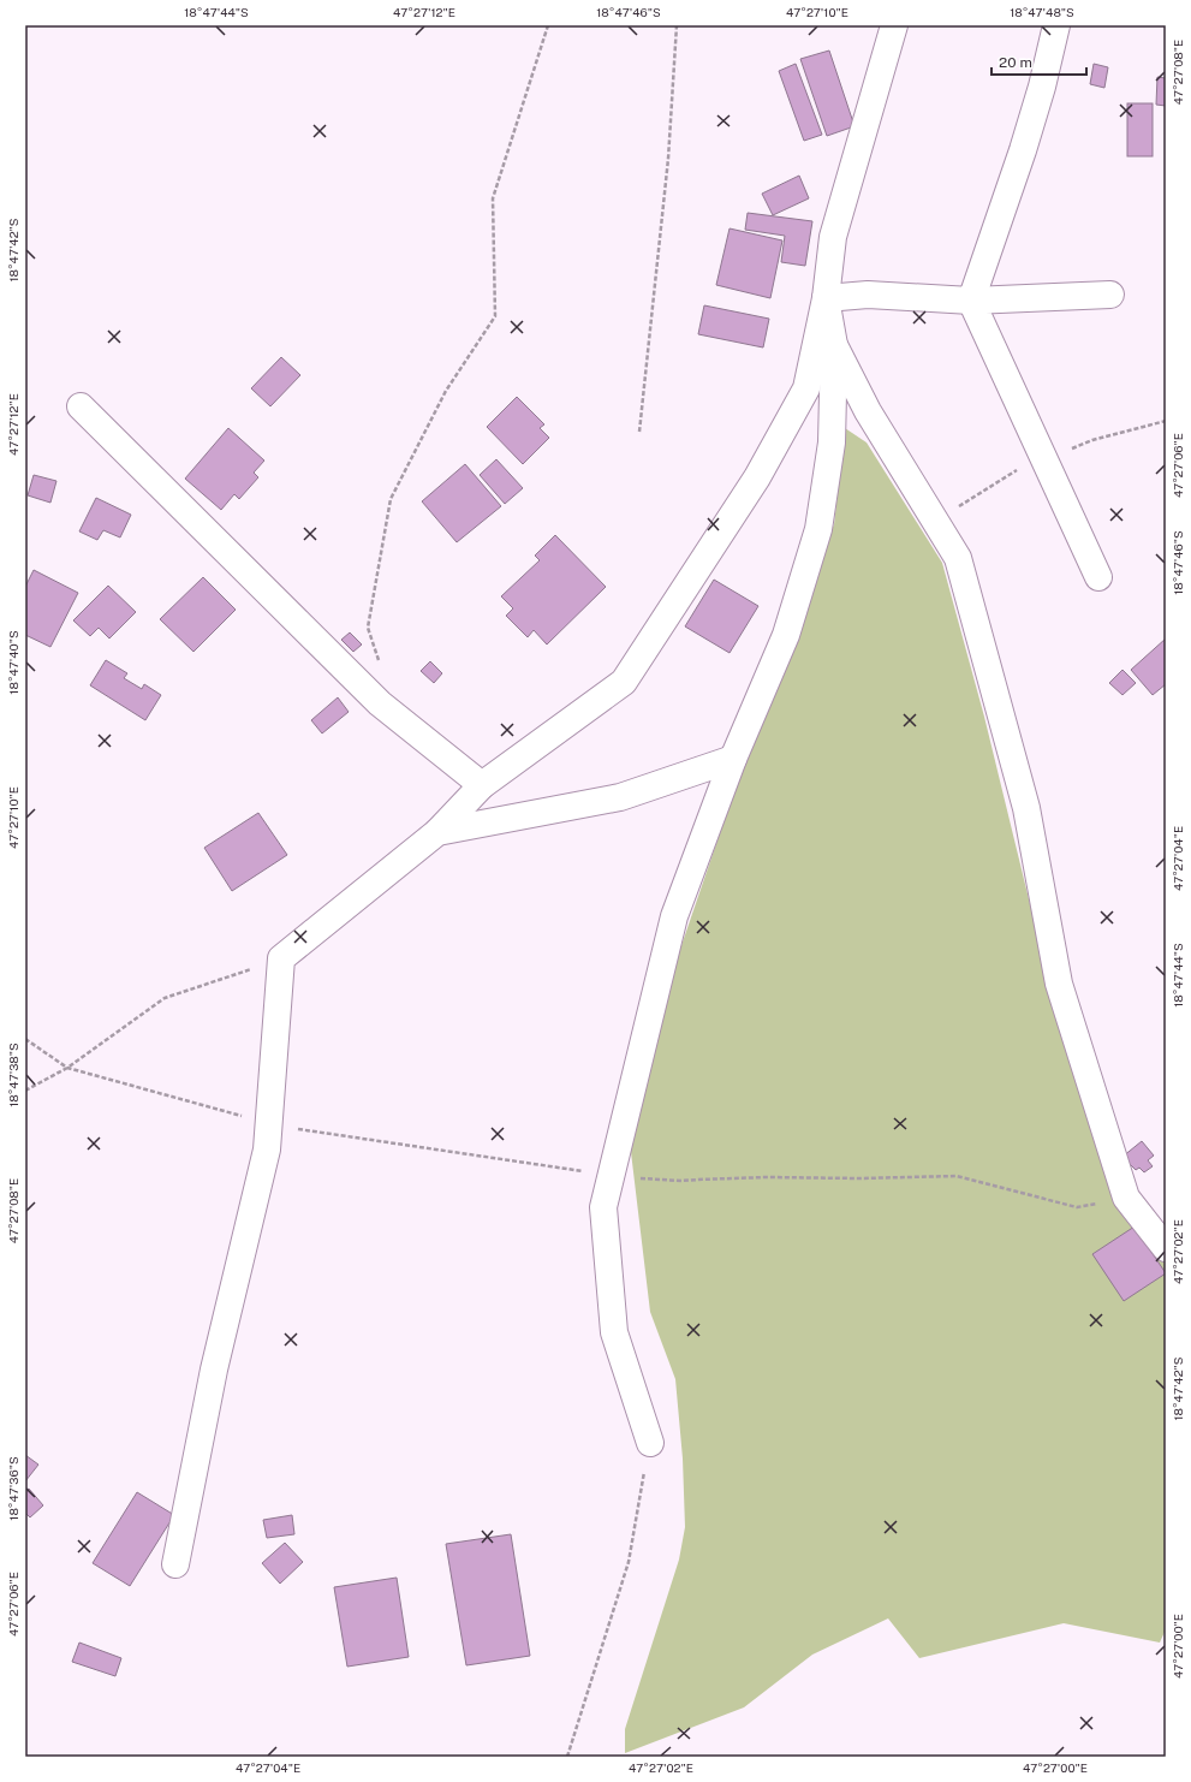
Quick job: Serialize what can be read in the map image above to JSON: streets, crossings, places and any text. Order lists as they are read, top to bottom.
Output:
{
  "scale_bar": "20 m",
  "coordinates": [
    "18°47'44\"S",
    "47°27'12\"E",
    "18°47'46\"S",
    "47°27'10\"E",
    "18°47'48\"S",
    "47°27'08\"E",
    "18°47'42\"S",
    "47°27'06\"E",
    "18°47'40\"S",
    "47°27'04\"E",
    "18°47'38\"S",
    "47°27'02\"E",
    "18°47'36\"S",
    "47°27'00\"E"
  ]
}
